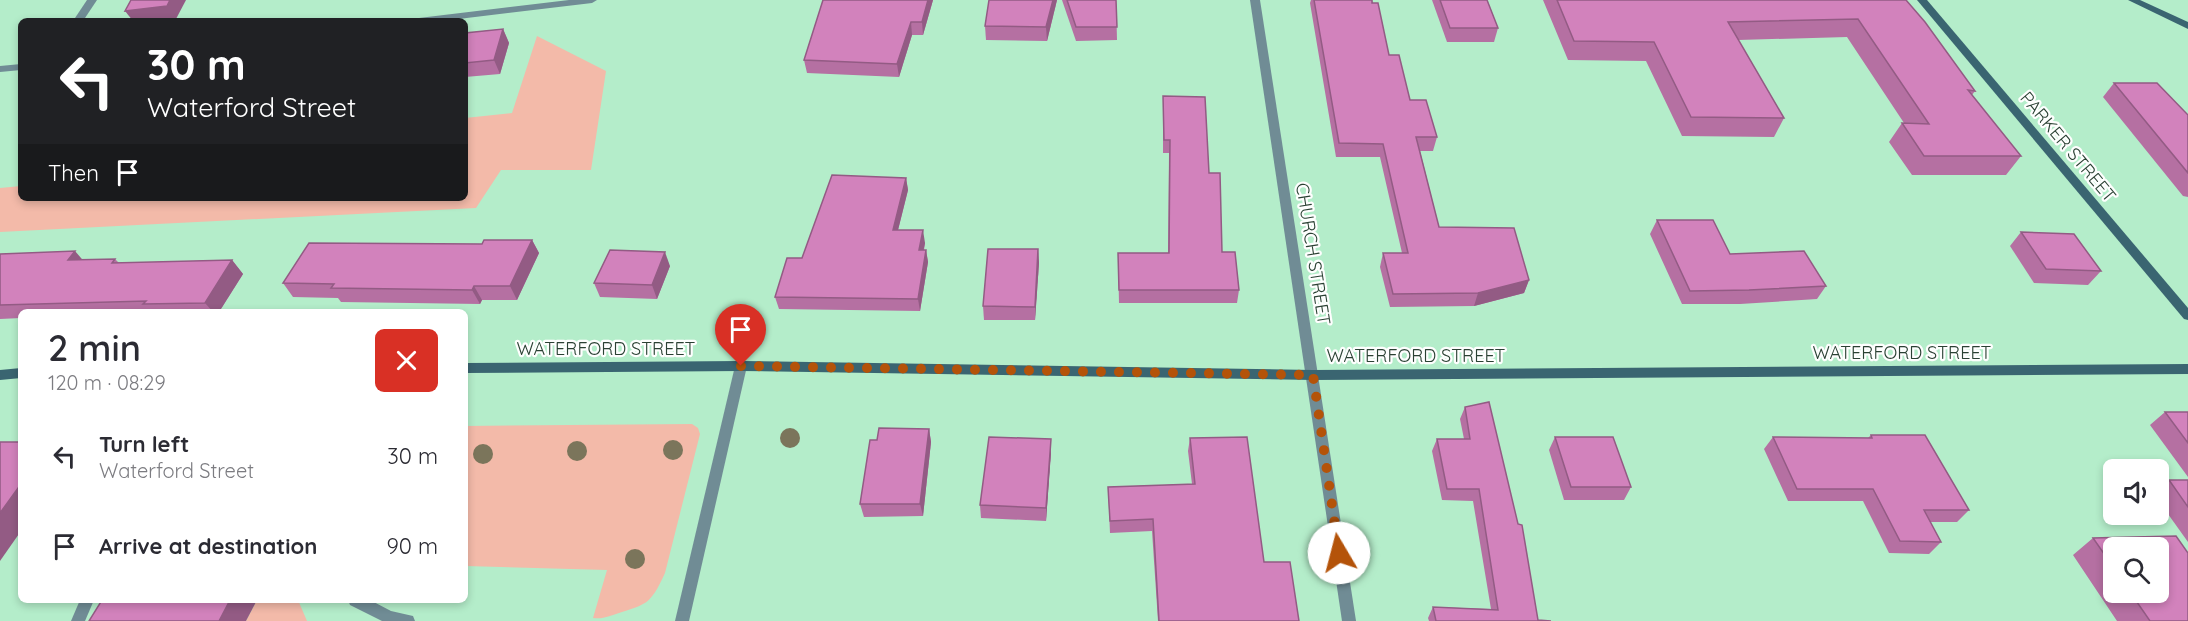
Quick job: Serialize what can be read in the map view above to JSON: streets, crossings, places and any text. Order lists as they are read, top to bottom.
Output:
{
  "streets": {
    "street": ["PARKER STREET", "CHURCH STREET", "WATERFORD STREET"]
  },
  "crossings": [
    ["CHURCH STREET", "WATERFORD STREET"]
  ],
  "page": {
    "turn": ["30 m", "Waterford Street"],
    "then": "Then",
    "heading": ["2 min", "120 m · 08:29"],
    "list": [
      {
        "name": "Turn left",
        "note": "Waterford Street",
        "value": "30 m"
      },
      {
        "name": "Arrive at destination",
        "value": "90 m"
      }
    ]
  }
}
